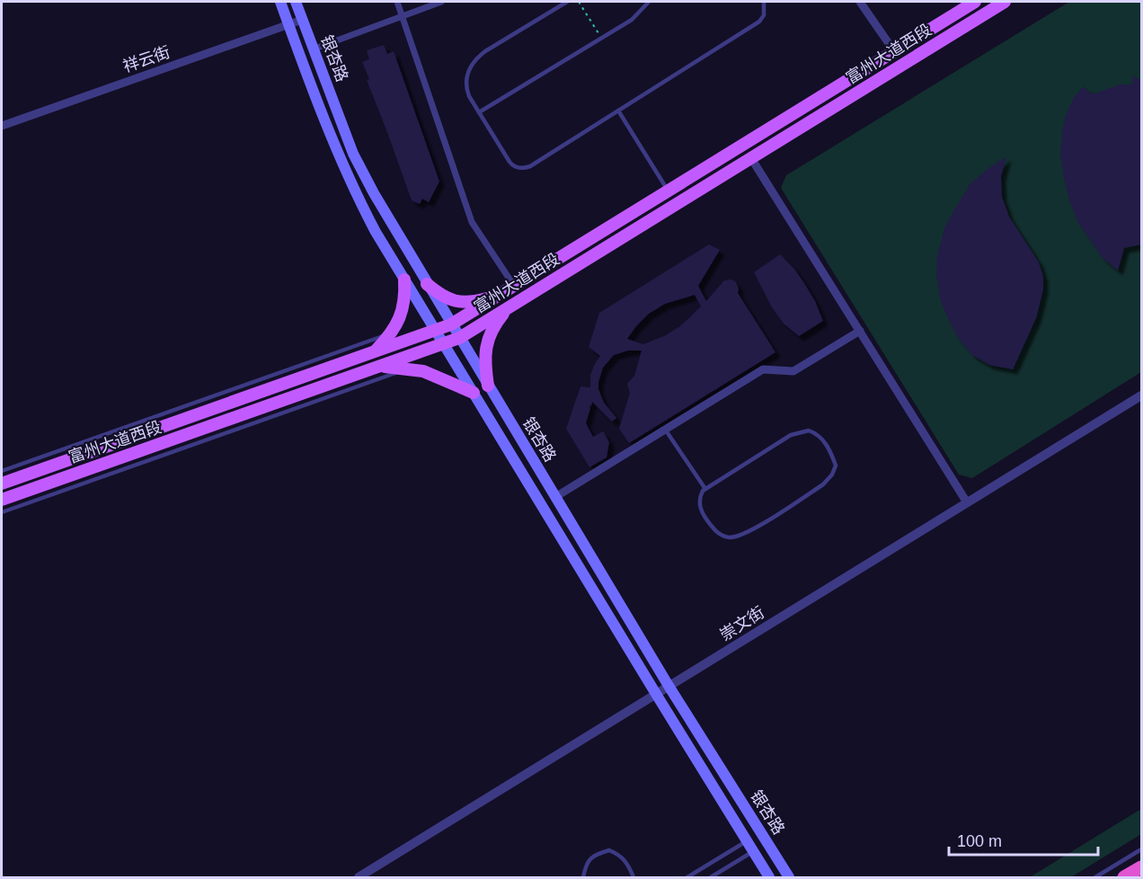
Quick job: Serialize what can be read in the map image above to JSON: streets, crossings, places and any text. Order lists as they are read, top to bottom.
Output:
{
  "streets": {
    "main road": ["富州大道西段", "银杏路"],
    "street": ["祥云街", "崇文街"]
  },
  "crossings": [
    ["富州大道西段", "银杏路"],
    ["银杏路", "祥云街"],
    ["银杏路", "崇文街"]
  ],
  "scale_bar": "100 m"
}
